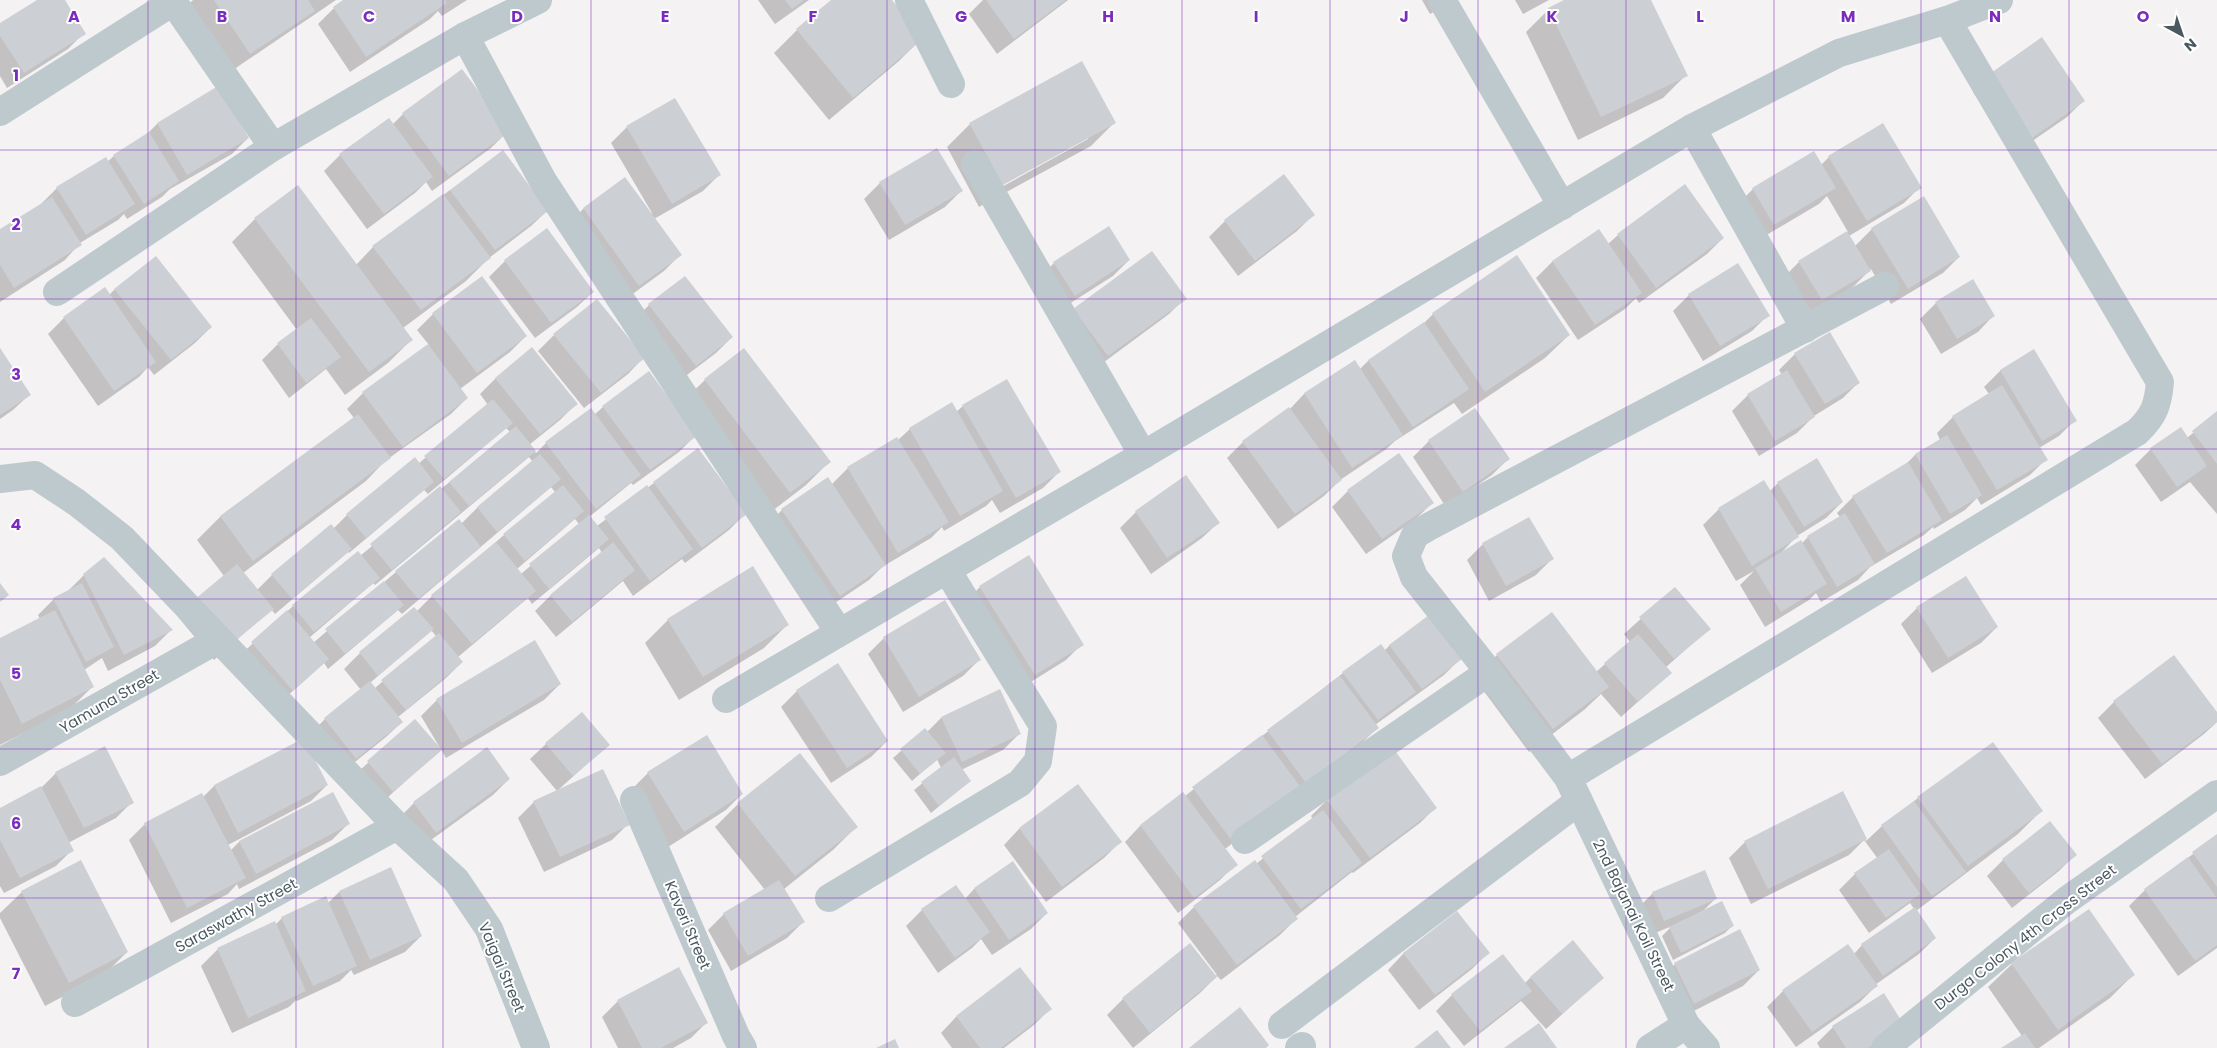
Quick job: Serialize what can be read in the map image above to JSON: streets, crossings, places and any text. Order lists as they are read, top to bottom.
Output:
{
  "streets": {
    "street": [
      "Yamuna Street",
      "Saraswathy Street",
      "2nd Bajanai Koil Street",
      "Kaveri Street",
      "Durga Colony 4th Cross Street",
      "Vaigai Street"
    ]
  },
  "crossings": [
    ["Yamuna Street", "Vaigai Street"],
    ["Saraswathy Street", "Vaigai Street"]
  ],
  "north": "bottom right",
  "grid": {
    "columns": [
      "A",
      "B",
      "C",
      "D",
      "E",
      "F",
      "G",
      "H",
      "I",
      "J",
      "K",
      "L",
      "M",
      "N",
      "O"
    ],
    "rows": [
      "1",
      "2",
      "3",
      "4",
      "5",
      "6",
      "7"
    ]
  }
}
